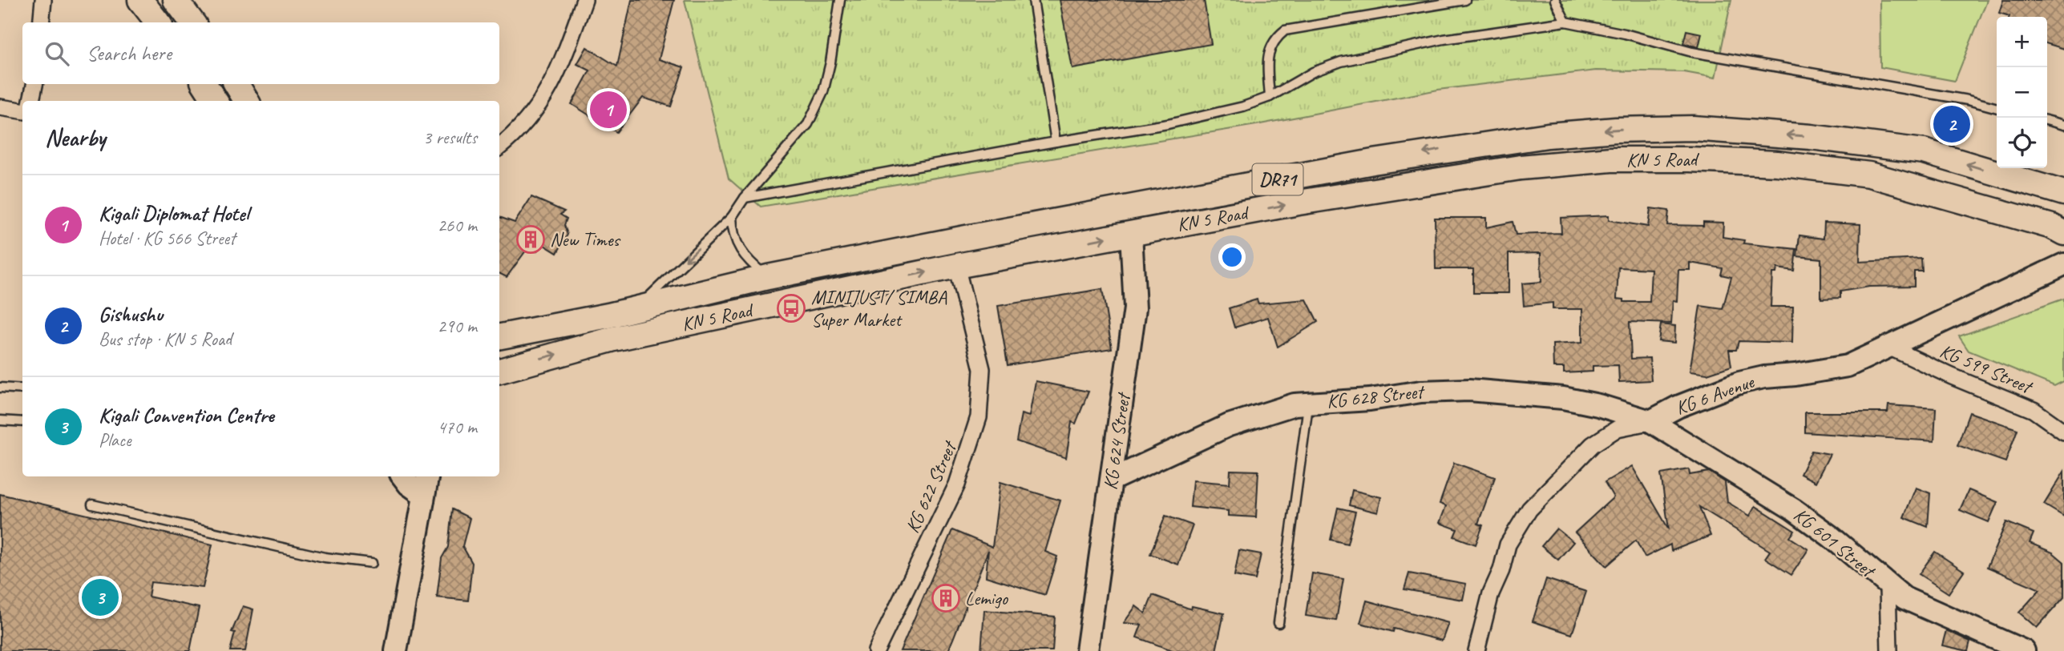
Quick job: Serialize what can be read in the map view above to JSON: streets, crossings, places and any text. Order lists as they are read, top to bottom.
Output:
{
  "streets": {
    "main road": [
      "KN 5 Road",
      "DR71",
      "KG 6 Avenue",
      "KG 628 Street",
      "KG 624 Street",
      "KG 601 Street"
    ],
    "street": ["KG 599 Street", "KG 622 Street"]
  },
  "crossings": [
    ["KN 5 Road", "KG 624 Street"],
    ["KN 5 Road", "KG 622 Street"],
    ["KG 599 Street", "KG 6 Avenue"],
    ["KG 6 Avenue", "KG 628 Street"],
    ["KG 6 Avenue", "KG 601 Street"],
    ["KG 628 Street", "KG 624 Street"],
    ["KG 628 Street", "KG 601 Street"]
  ],
  "places": {
    "building": ["New Times", "Lemigo"],
    "bus stop": ["MINIJUST/ SIMBA Super Market"]
  },
  "page": {
    "map_buttons": ["+", "−"],
    "search": "Search here",
    "pins": ["1", "2", "3"],
    "heading": ["Nearby", "3 results"],
    "list": [
      {
        "mark": "1",
        "name": "Kigali Diplomat Hotel",
        "note": "Hotel · KG 566 Street",
        "value": "260 m"
      },
      {
        "mark": "2",
        "name": "Gishushu",
        "note": "Bus stop · KN 5 Road",
        "value": "290 m"
      },
      {
        "mark": "3",
        "name": "Kigali Convention Centre",
        "note": "Place",
        "value": "470 m"
      }
    ]
  }
}
